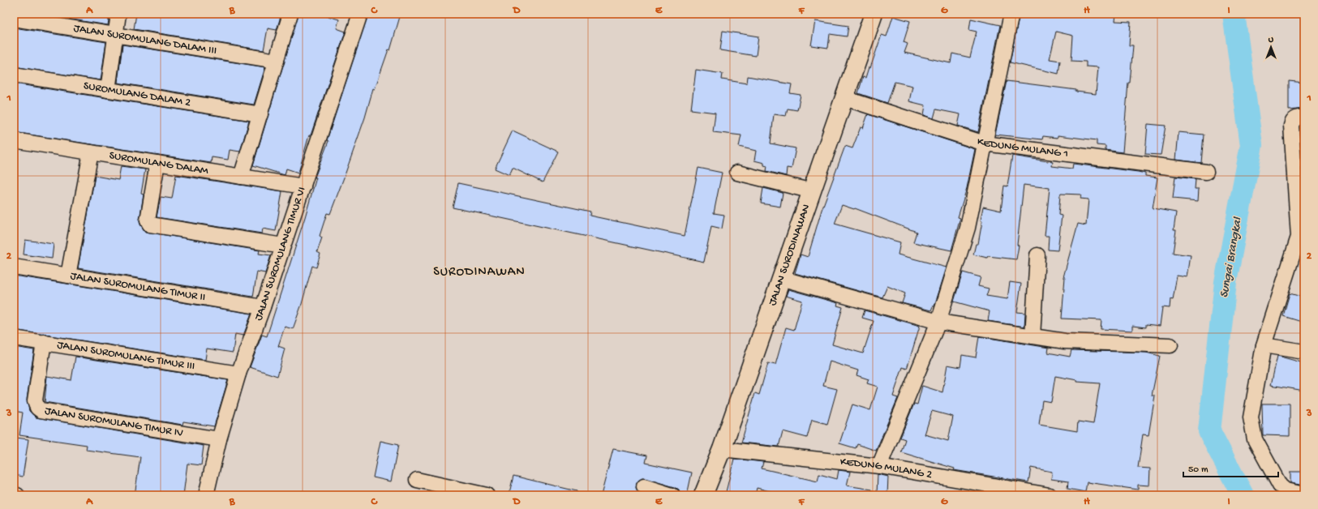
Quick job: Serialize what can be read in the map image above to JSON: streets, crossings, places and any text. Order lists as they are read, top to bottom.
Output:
{
  "streets": {
    "main road": ["JALAN SURODINAWAN"],
    "street": [
      "JALAN SUROMULANG DALAM III",
      "SUROMULANG DALAM 2",
      "KEDUNG MULANG 1",
      "SUROMULANG DALAM",
      "JALAN SUROMULANG TIMUR VI",
      "JALAN SUROMULANG TIMUR II",
      "JALAN SUROMULANG TIMUR III",
      "JALAN SUROMULANG TIMUR IV",
      "KEDUNG MULANG 2"
    ]
  },
  "crossings": [
    ["KEDUNG MULANG 1", "JALAN SURODINAWAN"],
    ["SUROMULANG DALAM", "JALAN SUROMULANG TIMUR VI"],
    ["JALAN SUROMULANG TIMUR VI", "JALAN SUROMULANG TIMUR II"],
    ["JALAN SUROMULANG TIMUR VI", "JALAN SUROMULANG TIMUR III"],
    ["JALAN SUROMULANG TIMUR VI", "JALAN SUROMULANG TIMUR IV"],
    ["JALAN SURODINAWAN", "KEDUNG MULANG 2"],
    ["JALAN SUROMULANG TIMUR III", "JALAN SUROMULANG TIMUR IV"]
  ],
  "districts": ["SURODINAWAN"],
  "water": ["Sungai Brangkal"],
  "scale_bar": "50 m",
  "north": "top",
  "grid": {
    "columns": [
      "A",
      "B",
      "C",
      "D",
      "E",
      "F",
      "G",
      "H",
      "I"
    ],
    "rows": ["1", "2", "3"]
  }
}
